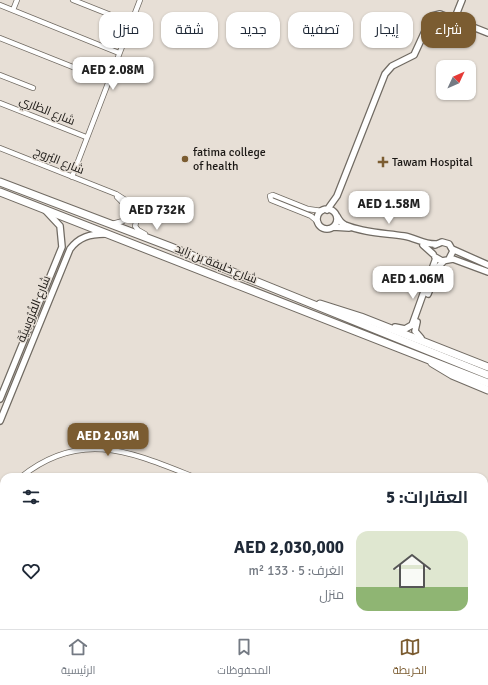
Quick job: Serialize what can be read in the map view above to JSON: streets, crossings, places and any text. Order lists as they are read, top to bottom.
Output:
{
  "streets": {
    "main road": ["شارع خليفة بن زايد"],
    "street": ["شارع الظاري", "شارع البُروج", "شارع الفُرُوسِيَّة"]
  },
  "crossings": [
    ["شارع خليفة بن زايد", "شارع الفُرُوسِيَّة"]
  ],
  "places": {
    "other": ["fatima college of health"],
    "health": ["Tawam Hospital"]
  },
  "north": "top right",
  "page": {
    "chip": [
      "شراء",
      "إيجار",
      "تصفية",
      "جديد",
      "شقة",
      "منزل"
    ],
    "price": [
      "AED 2.08M",
      "AED 1.58M",
      "AED 732K",
      "AED 1.06M",
      "AED 2.03M"
    ],
    "heading": "العقارات: 5",
    "list": [
      {
        "name": "AED 2,030,000",
        "note": "الغرف: 5 · 133 m² · منزل"
      }
    ],
    "tabs": ["الخريطة", "المحفوظات", "الرئيسية"]
  }
}
